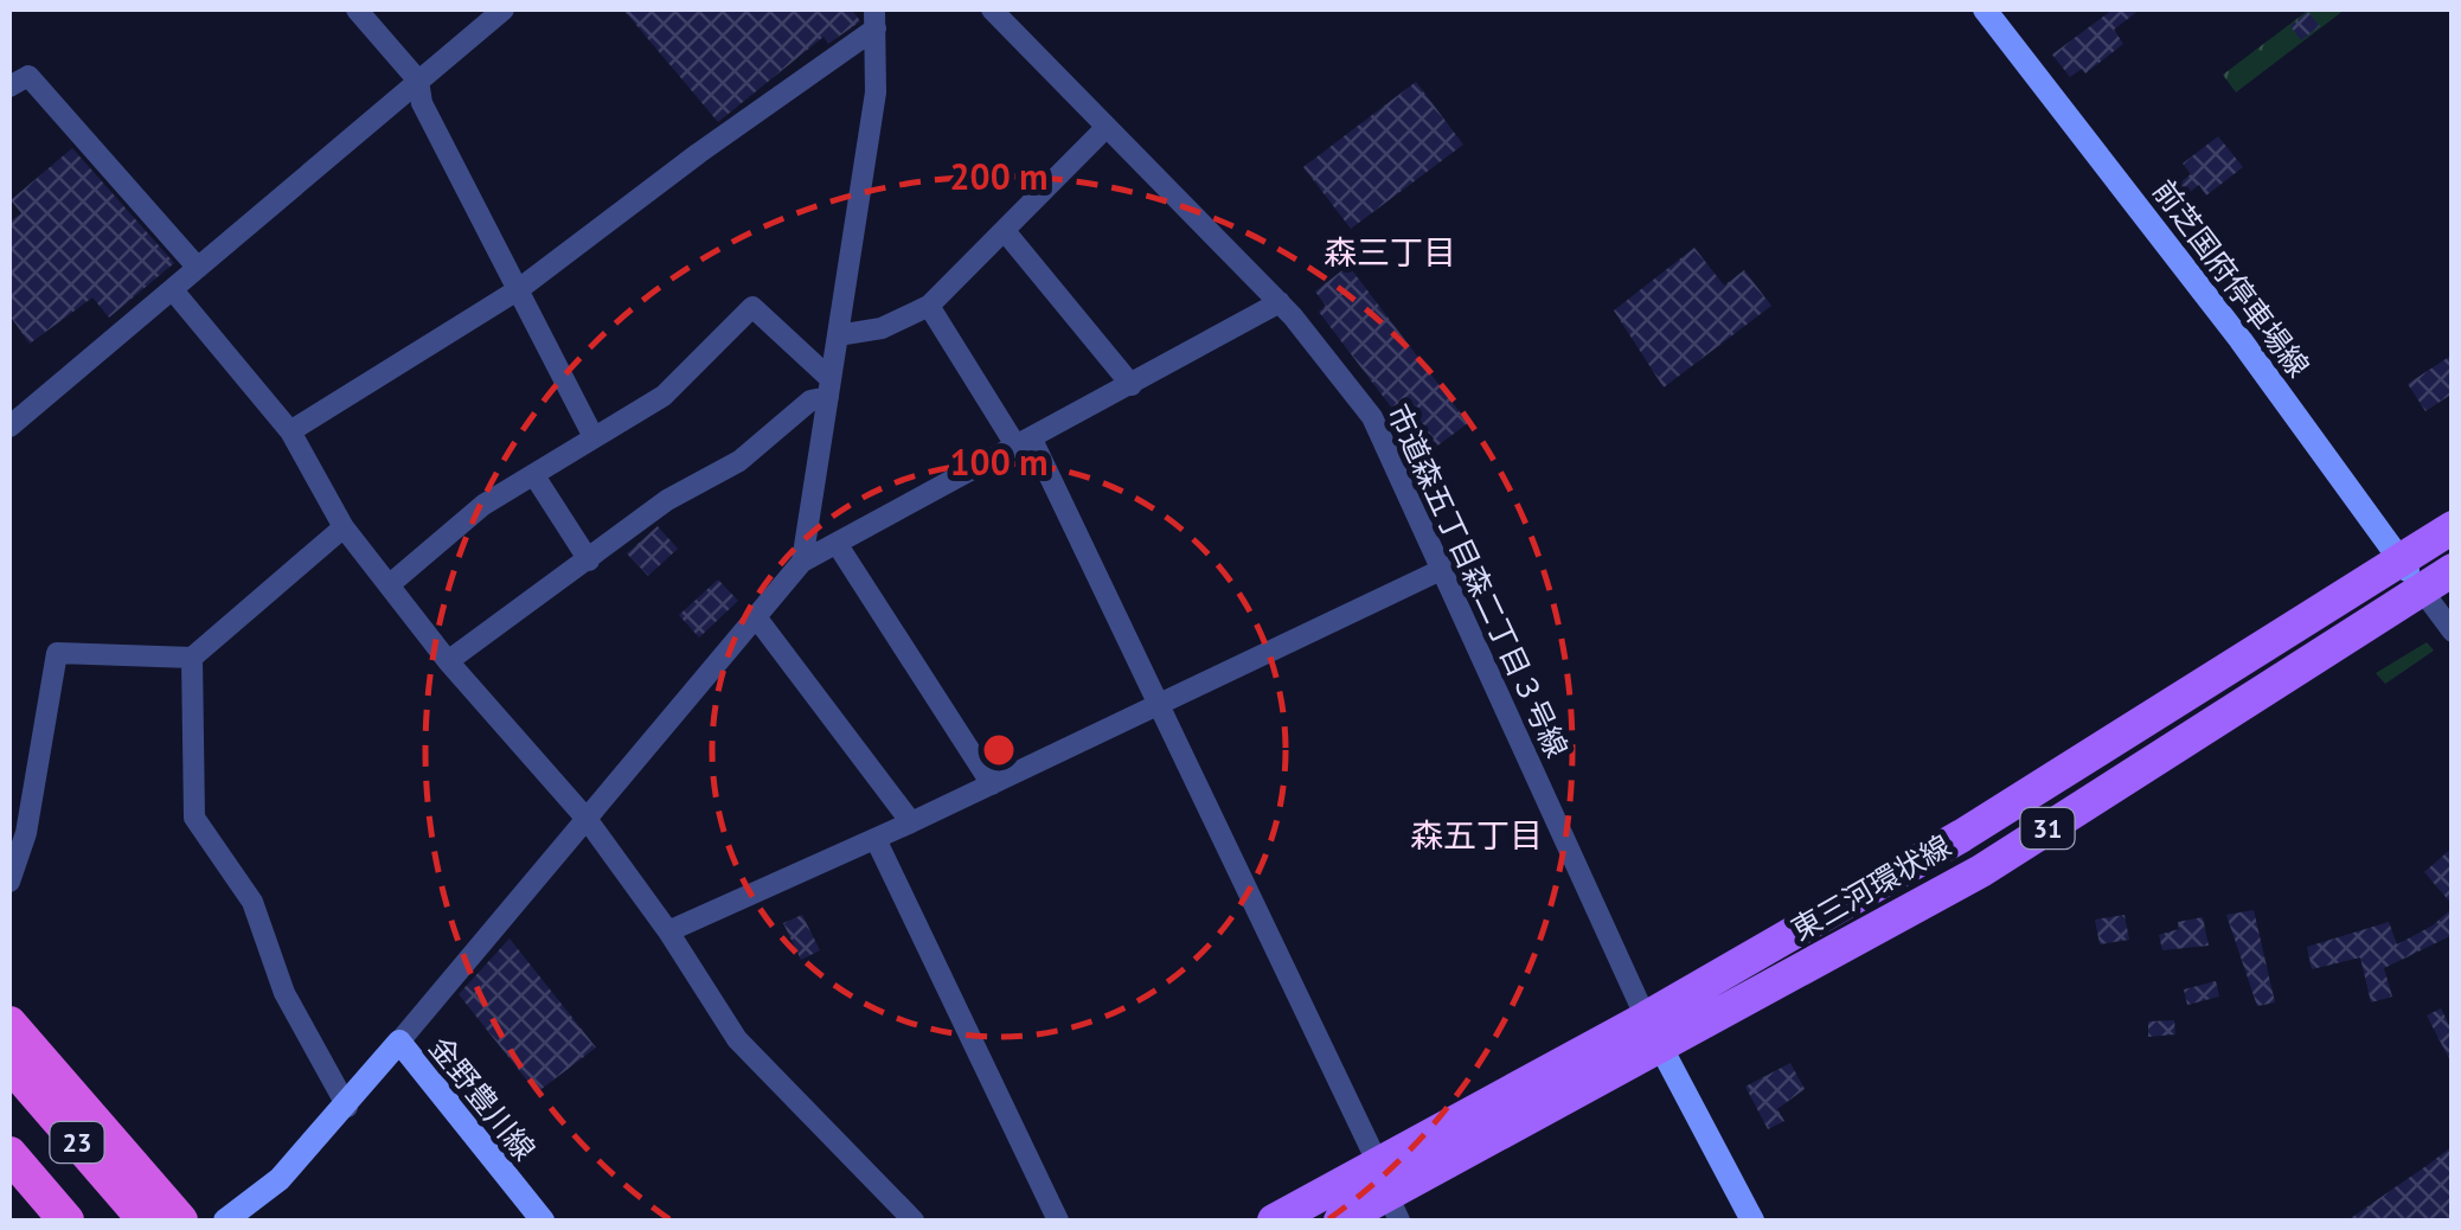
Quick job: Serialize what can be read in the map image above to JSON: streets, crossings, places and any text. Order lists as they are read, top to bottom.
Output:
{
  "streets": {
    "highway": ["23"],
    "main road": [
      "前芝国府停車場線",
      "31",
      "東三河環状線",
      "金野豊川線"
    ],
    "street": ["市道森五丁目森二丁目３号線"]
  },
  "crossings": [
    ["前芝国府停車場線", "東三河環状線"],
    ["市道森五丁目森二丁目３号線", "東三河環状線"]
  ],
  "districts": ["森三丁目", "森五丁目"],
  "rings": ["200 m", "100 m"]
}
